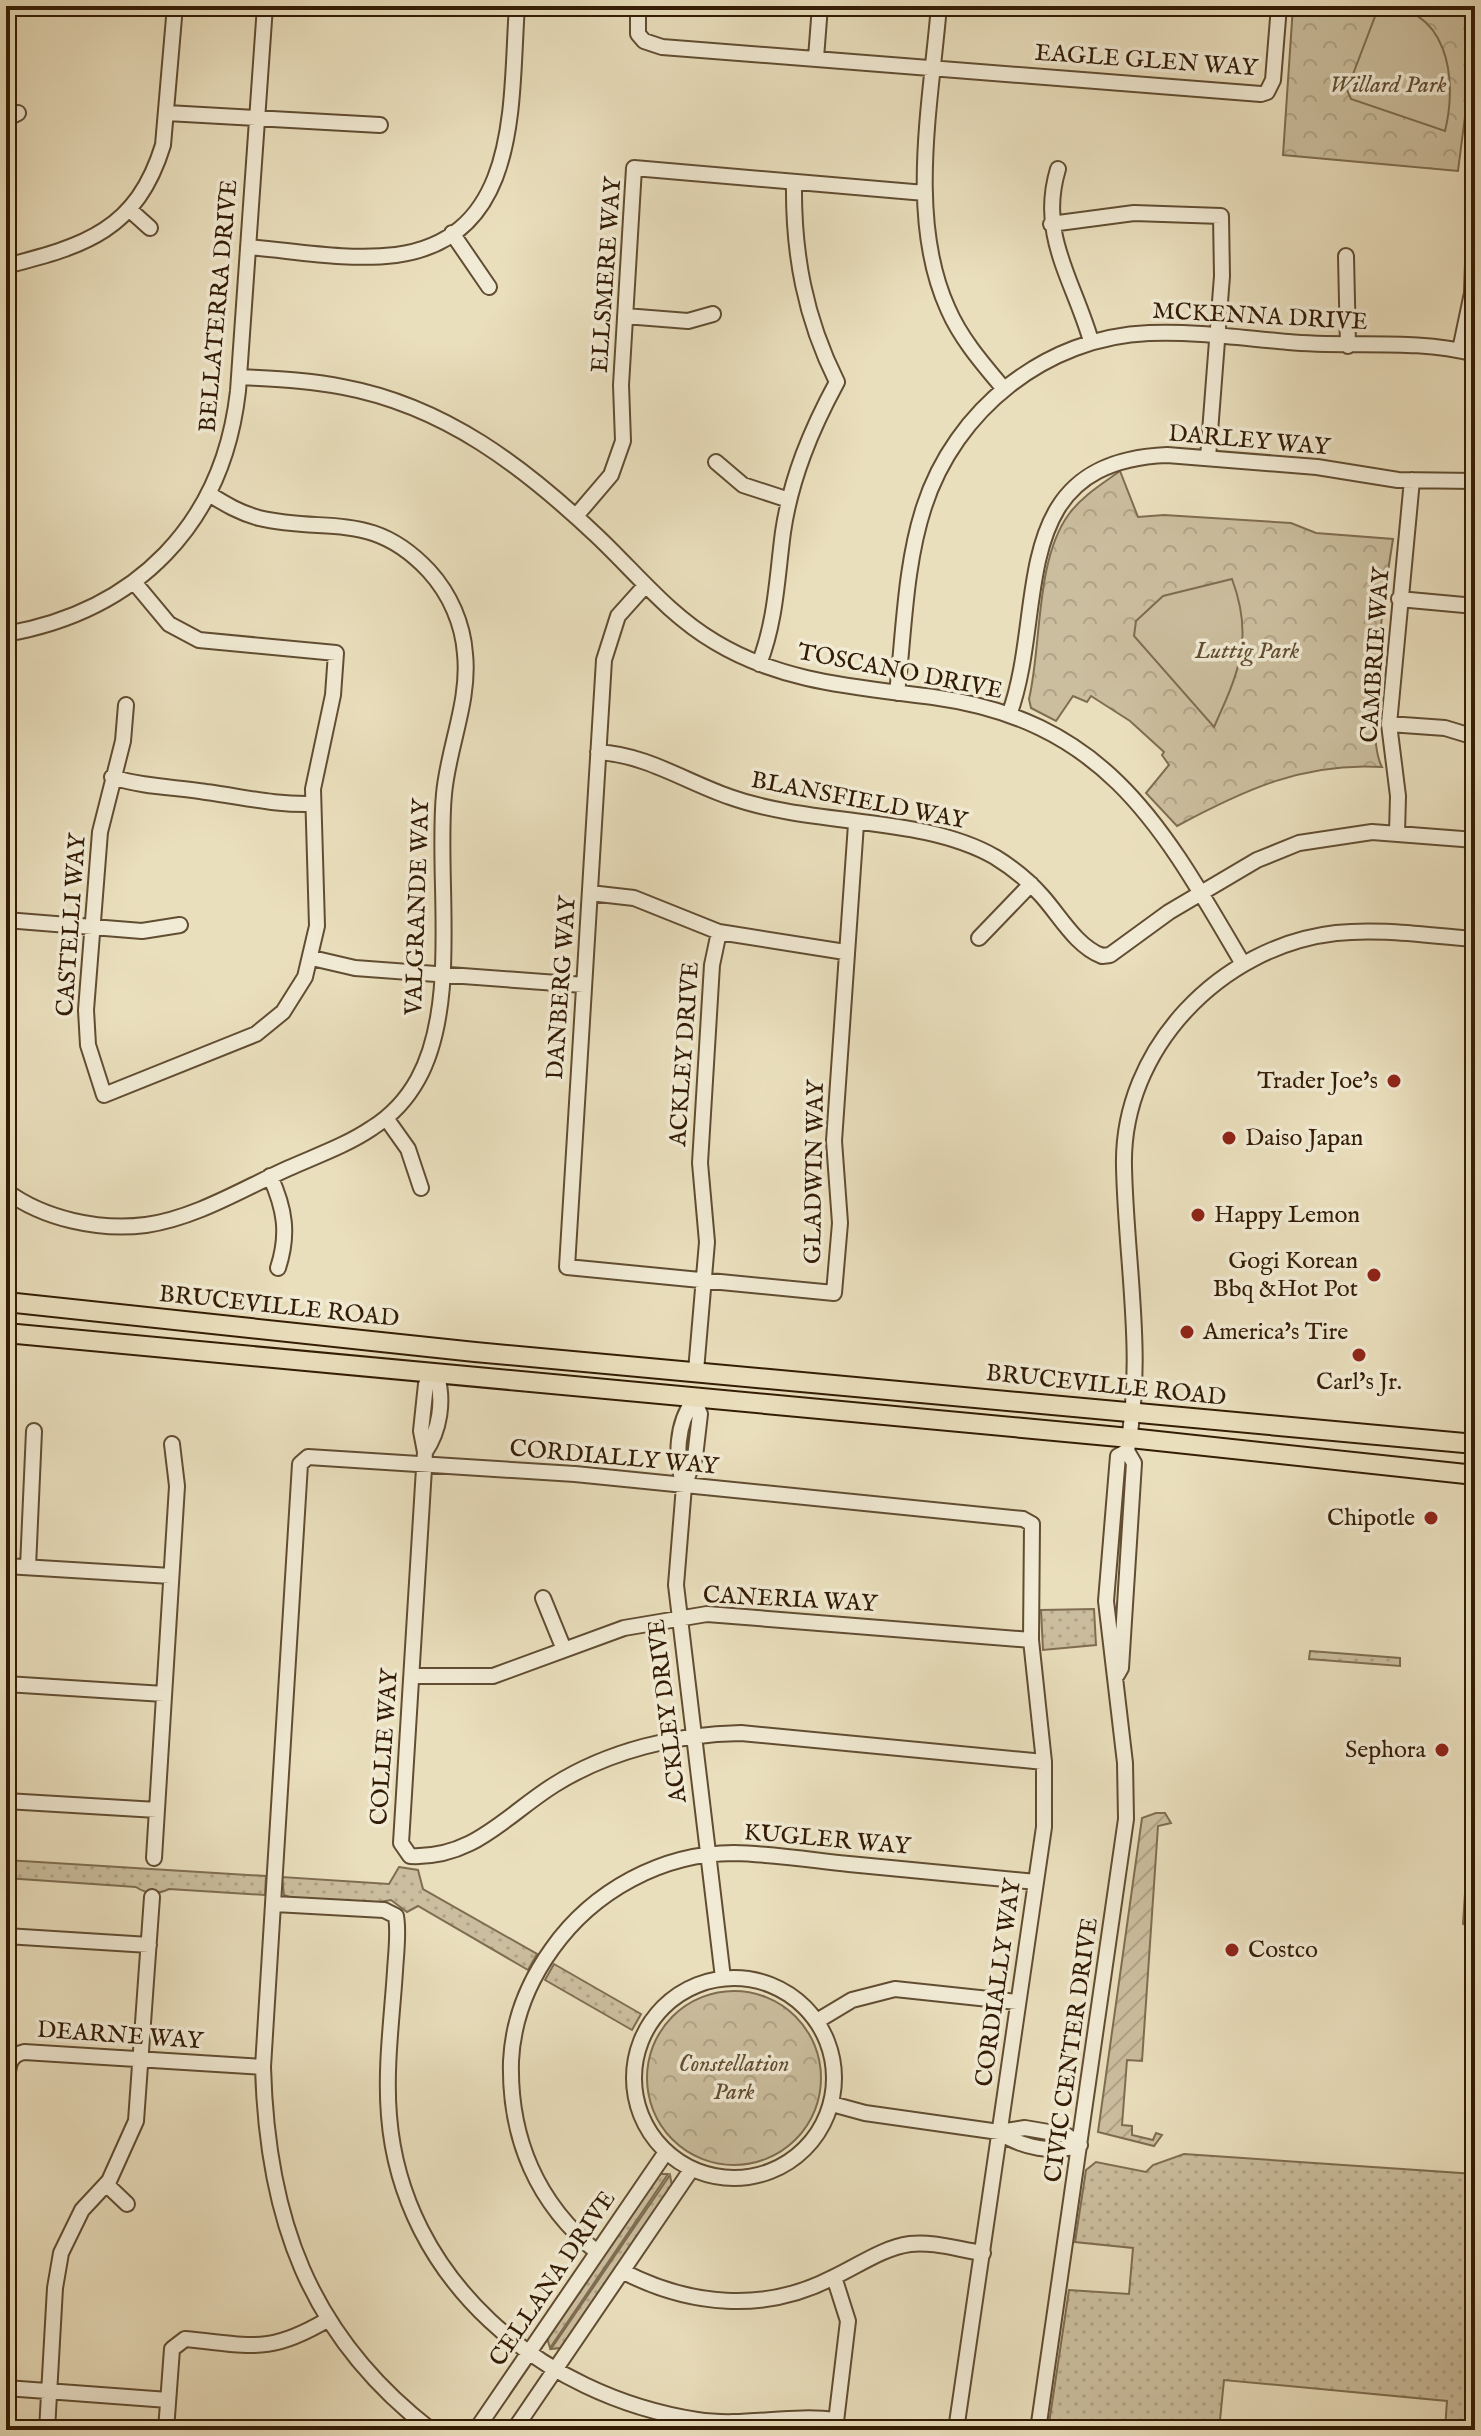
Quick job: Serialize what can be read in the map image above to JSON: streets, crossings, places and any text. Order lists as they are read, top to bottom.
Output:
{
  "streets": {
    "main road": ["BRUCEVILLE ROAD"],
    "street": [
      "EAGLE GLEN WAY",
      "ELLSMERE WAY",
      "BELLATERRA DRIVE",
      "MCKENNA DRIVE",
      "DARLEY WAY",
      "CAMBRIE WAY",
      "TOSCANO DRIVE",
      "BLANSFIELD WAY",
      "VALGRANDE WAY",
      "CASTELLI WAY",
      "DANBERG WAY",
      "ACKLEY DRIVE",
      "GLADWIN WAY",
      "CORDIALLY WAY",
      "CANERIA WAY",
      "COLLIE WAY",
      "KUGLER WAY",
      "DEARNE WAY",
      "CIVIC CENTER DRIVE",
      "CELLANA DRIVE"
    ]
  },
  "crossings": [
    ["ELLSMERE WAY", "TOSCANO DRIVE"],
    ["BELLATERRA DRIVE", "TOSCANO DRIVE"],
    ["BELLATERRA DRIVE", "VALGRANDE WAY"],
    ["BELLATERRA DRIVE", "CASTELLI WAY"],
    ["MCKENNA DRIVE", "TOSCANO DRIVE"],
    ["DARLEY WAY", "CAMBRIE WAY"],
    ["DARLEY WAY", "TOSCANO DRIVE"],
    ["TOSCANO DRIVE", "BLANSFIELD WAY"],
    ["TOSCANO DRIVE", "DANBERG WAY"],
    ["TOSCANO DRIVE", "CIVIC CENTER DRIVE"],
    ["BLANSFIELD WAY", "DANBERG WAY"],
    ["BLANSFIELD WAY", "GLADWIN WAY"],
    ["DANBERG WAY", "ACKLEY DRIVE"],
    ["DANBERG WAY", "GLADWIN WAY"],
    ["ACKLEY DRIVE", "GLADWIN WAY"],
    ["ACKLEY DRIVE", "BRUCEVILLE ROAD"],
    ["ACKLEY DRIVE", "CORDIALLY WAY"],
    ["ACKLEY DRIVE", "CANERIA WAY"],
    ["ACKLEY DRIVE", "COLLIE WAY"],
    ["ACKLEY DRIVE", "KUGLER WAY"],
    ["ACKLEY DRIVE", "CELLANA DRIVE"],
    ["BRUCEVILLE ROAD", "COLLIE WAY"],
    ["BRUCEVILLE ROAD", "CIVIC CENTER DRIVE"],
    ["CORDIALLY WAY", "CANERIA WAY"],
    ["CORDIALLY WAY", "COLLIE WAY"],
    ["CORDIALLY WAY", "KUGLER WAY"],
    ["CORDIALLY WAY", "DEARNE WAY"],
    ["CANERIA WAY", "COLLIE WAY"],
    ["KUGLER WAY", "CELLANA DRIVE"]
  ],
  "parks": ["Willard Park", "Luttig Park", "Constellation Park"],
  "places": [
    "Trader Joe's",
    "Daiso Japan",
    "Happy Lemon",
    "Gogi Korean Bbq &Hot Pot",
    "America's Tire",
    "Carl's Jr.",
    "Chipotle",
    "Sephora",
    "Costco"
  ]
}
